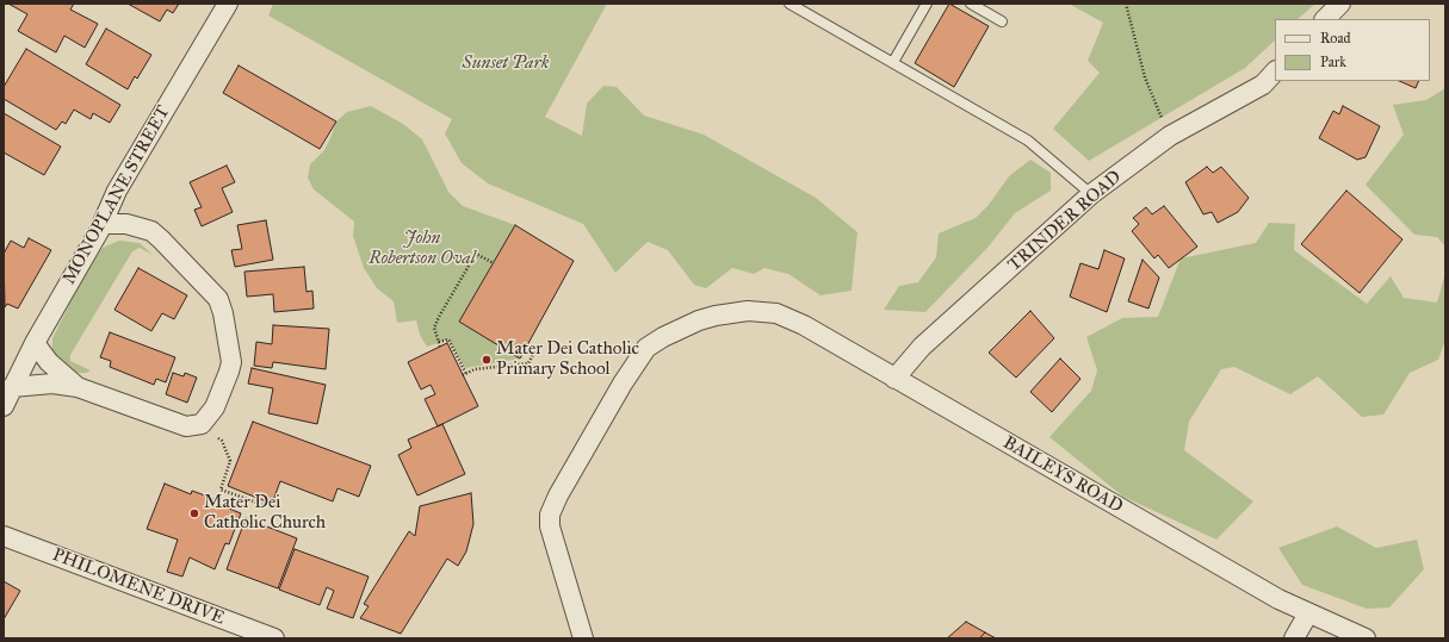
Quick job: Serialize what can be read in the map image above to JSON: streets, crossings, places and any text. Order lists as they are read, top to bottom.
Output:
{
  "streets": {
    "street": [
      "MONOPLANE STREET",
      "TRINDER ROAD",
      "BAILEYS ROAD",
      "PHILOMENE DRIVE"
    ]
  },
  "crossings": [
    ["TRINDER ROAD", "BAILEYS ROAD"]
  ],
  "parks": ["Sunset Park", "John Robertson Oval"],
  "places": ["Mater Dei Catholic Primary School", "Mater Dei Catholic Church"],
  "legend": ["Road", "Park"]
}
